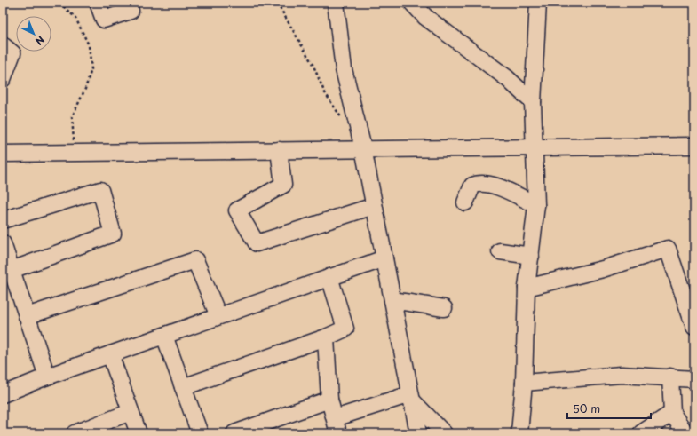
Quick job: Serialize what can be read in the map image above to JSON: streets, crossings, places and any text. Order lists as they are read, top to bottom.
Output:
{
  "scale_bar": "50 m",
  "north": "bottom right"
}
